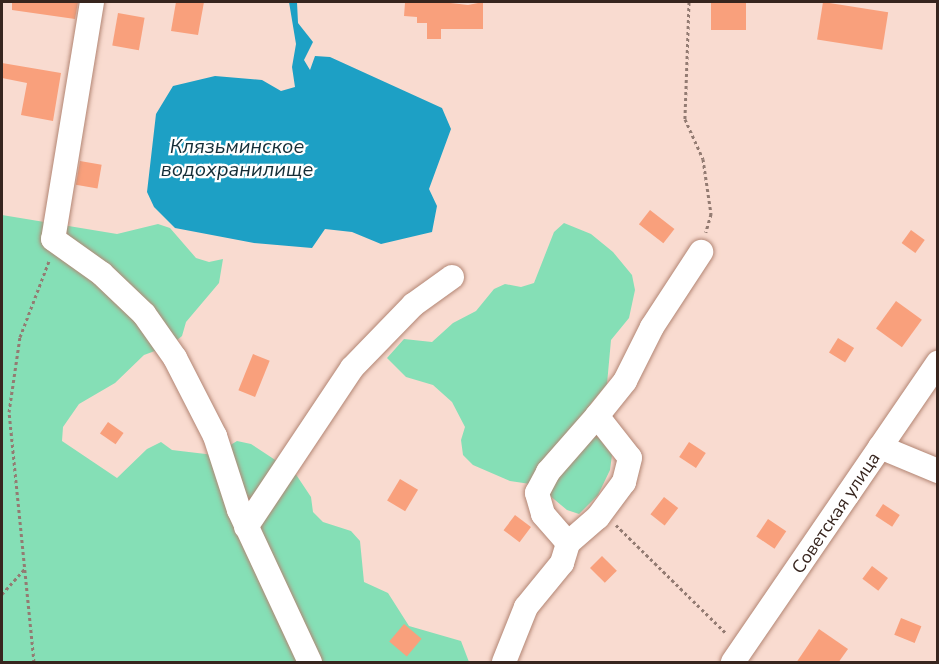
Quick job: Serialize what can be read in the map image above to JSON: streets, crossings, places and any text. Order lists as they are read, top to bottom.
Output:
{
  "streets": {
    "street": ["Советская улица"]
  },
  "water": ["Клязьминское водохранилище"]
}
